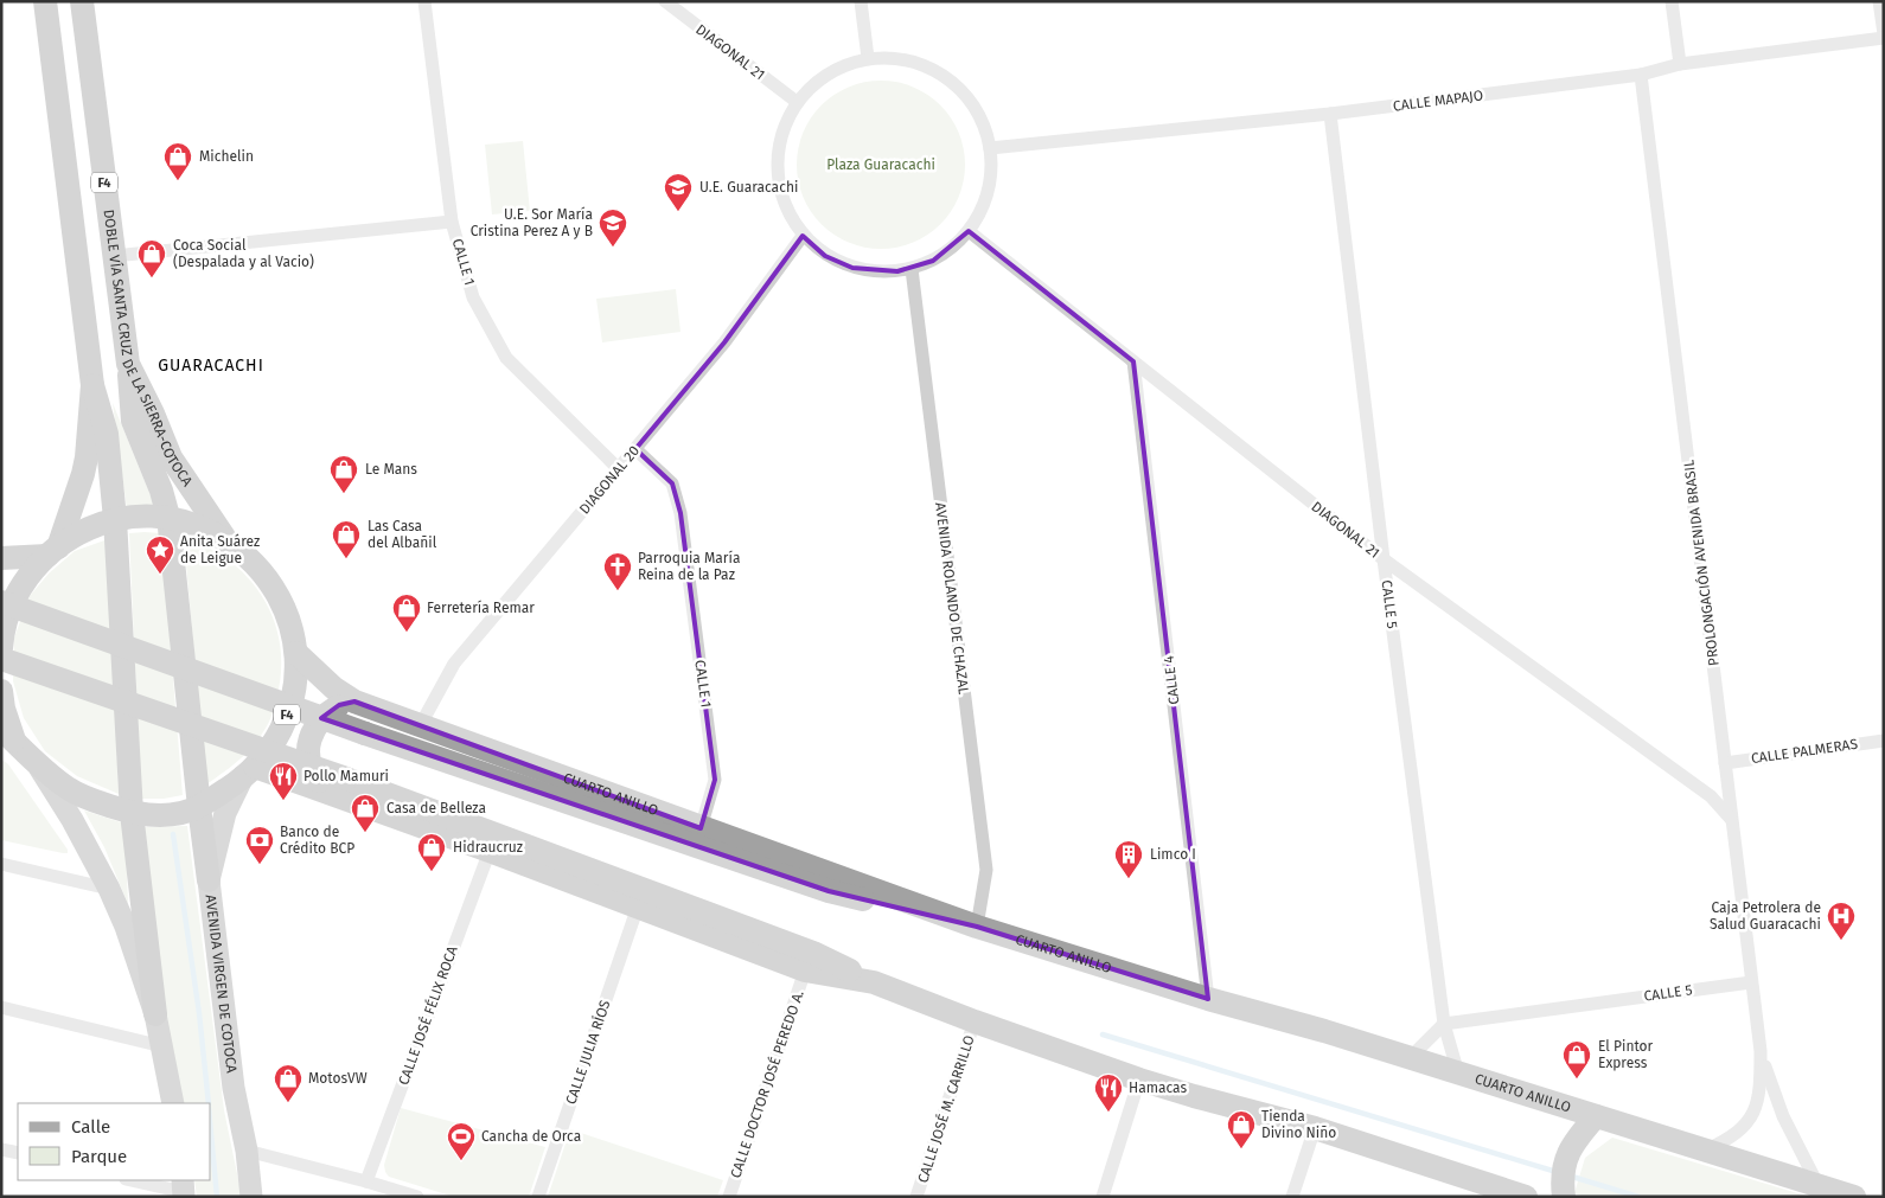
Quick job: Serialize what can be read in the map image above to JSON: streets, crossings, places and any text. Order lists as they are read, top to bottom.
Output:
{
  "streets": {
    "highway": ["F4", "DOBLE VÍA SANTA CRUZ DE LA SIERRA-COTOCA", "CUARTO ANILLO"],
    "main road": ["AVENIDA VIRGEN DE COTOCA"],
    "street": [
      "DIAGONAL 21",
      "CALLE MAPAJO",
      "CALLE 1",
      "DIAGONAL 20",
      "PROLONGACIÓN AVENIDA BRASIL",
      "AVENIDA ROLANDO DE CHAZAL",
      "CALLE 5",
      "CALLE 4",
      "CALLE PALMERAS",
      "CALLE JOSÉ FÉLIX ROCA",
      "CALLE JULIA RÍOS",
      "CALLE DOCTOR JOSÉ PEREDO A.",
      "CALLE JOSÉ M. CARRILLO"
    ]
  },
  "crossings": [
    ["DIAGONAL 21", "PROLONGACIÓN AVENIDA BRASIL"],
    ["DIAGONAL 21", "CALLE 5"],
    ["DIAGONAL 21", "CALLE 4"],
    ["CALLE MAPAJO", "PROLONGACIÓN AVENIDA BRASIL"],
    ["CALLE MAPAJO", "CALLE 5"],
    ["F4", "DOBLE VÍA SANTA CRUZ DE LA SIERRA-COTOCA"],
    ["F4", "CUARTO ANILLO"],
    ["F4", "AVENIDA VIRGEN DE COTOCA"],
    ["CALLE 1", "DIAGONAL 20"],
    ["CALLE 1", "CUARTO ANILLO"],
    ["DIAGONAL 20", "CUARTO ANILLO"],
    ["PROLONGACIÓN AVENIDA BRASIL", "CALLE 5"],
    ["PROLONGACIÓN AVENIDA BRASIL", "CALLE PALMERAS"],
    ["PROLONGACIÓN AVENIDA BRASIL", "CUARTO ANILLO"],
    ["AVENIDA ROLANDO DE CHAZAL", "CUARTO ANILLO"],
    ["CALLE 5", "CUARTO ANILLO"],
    ["CALLE 4", "CUARTO ANILLO"]
  ],
  "districts": ["GUARACACHI"],
  "parks": ["Plaza Guaracachi"],
  "places": {
    "shop": [
      "Michelin",
      "Coca Social (Despalada y al Vacio)",
      "Le Mans",
      "Las Casa del Albañil",
      "Ferretería Remar",
      "Casa de Belleza",
      "Hidraucruz",
      "El Pintor Express",
      "MotosVW",
      "Tienda Divino Niño"
    ],
    "school or university": ["U.E. Guaracachi", "U.E. Sor María Cristina Perez A y B"],
    "place": ["Anita Suárez de Leigue"],
    "church": ["Parroquia María Reina de la Paz"],
    "restaurant": ["Pollo Mamuri", "Hamacas"],
    "bank": ["Banco de Crédito BCP"],
    "building": ["Limco I"],
    "hospital": ["Caja Petrolera de Salud Guaracachi"],
    "sports": ["Cancha de Orca"]
  },
  "legend": ["Calle", "Parque"]
}
